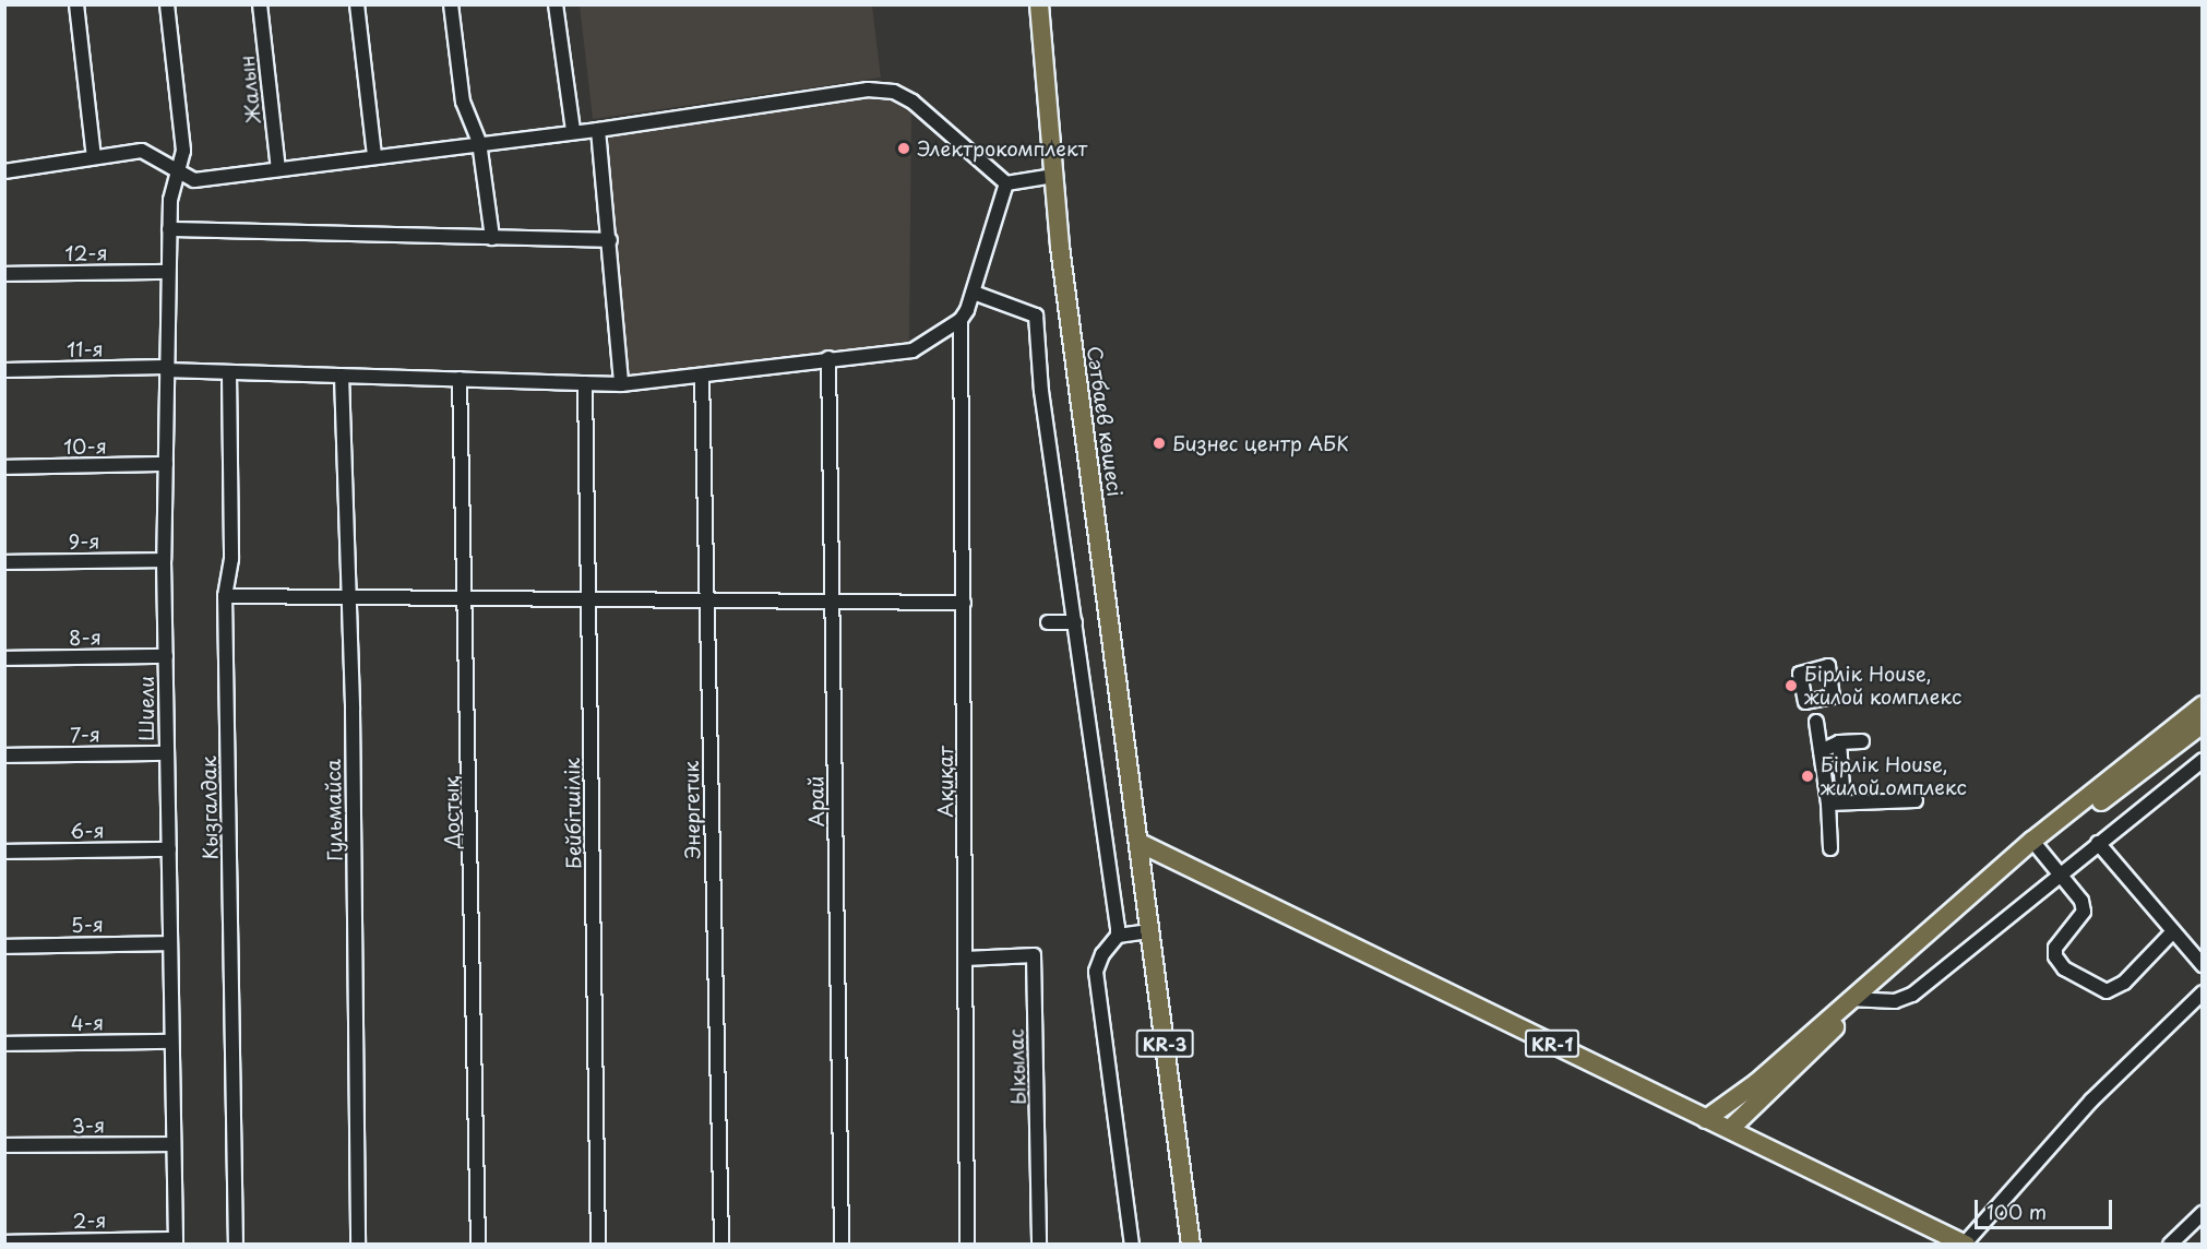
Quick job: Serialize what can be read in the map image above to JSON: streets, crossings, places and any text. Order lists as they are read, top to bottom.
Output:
{
  "streets": {
    "main road": ["Сәтбаев көшесі", "KR-3", "KR-1"],
    "street": [
      "Жалын",
      "12-я",
      "11-я",
      "10-я",
      "9-я",
      "8-я",
      "Шиели",
      "7-я",
      "Ақиқат",
      "Арай",
      "Кызгалдак",
      "Гульмайса",
      "Энергетик",
      "Достық",
      "Бейбітшілік",
      "6-я",
      "5-я",
      "4-я",
      "Ыкылас",
      "3-я",
      "2-я"
    ]
  },
  "crossings": [
    ["12-я", "Шиели"],
    ["11-я", "Шиели"],
    ["11-я", "Ақиқат"],
    ["11-я", "Арай"],
    ["11-я", "Кызгалдак"],
    ["11-я", "Гульмайса"],
    ["11-я", "Энергетик"],
    ["11-я", "Достық"],
    ["11-я", "Бейбітшілік"],
    ["Сәтбаев көшесі", "KR-3"],
    ["Сәтбаев көшесі", "KR-1"],
    ["10-я", "Шиели"],
    ["9-я", "Шиели"],
    ["8-я", "Шиели"],
    ["Шиели", "7-я"],
    ["Шиели", "6-я"],
    ["Шиели", "5-я"],
    ["Шиели", "4-я"],
    ["Шиели", "3-я"],
    ["Шиели", "2-я"],
    ["Ақиқат", "Ыкылас"],
    ["KR-3", "KR-1"]
  ],
  "places": [
    "Электрокомплект",
    "Бизнес центр АБК",
    "Бірлік House, жилой комплекс",
    "Бірлік House, жилой омплекс"
  ],
  "scale_bar": "100 m"
}
